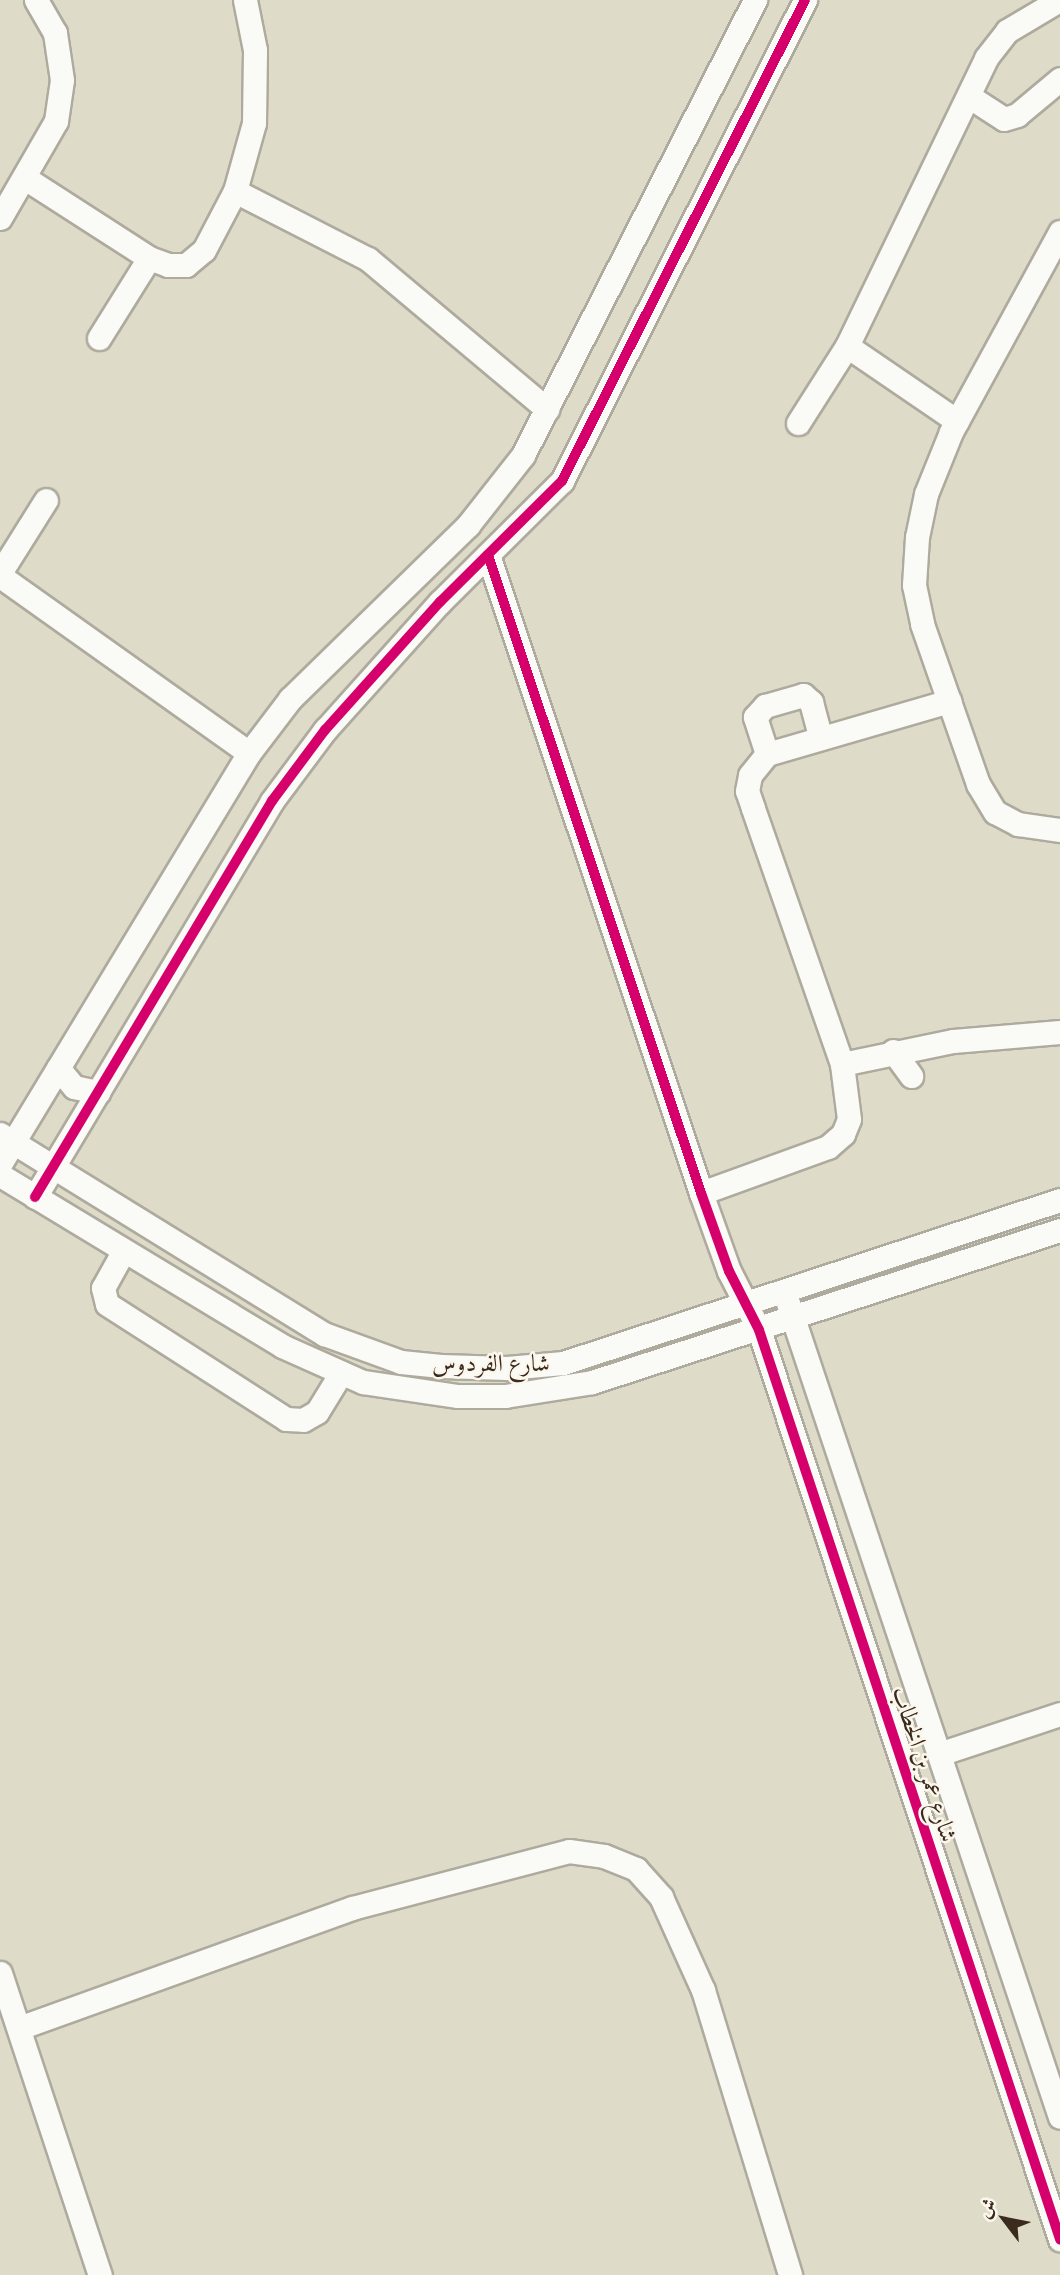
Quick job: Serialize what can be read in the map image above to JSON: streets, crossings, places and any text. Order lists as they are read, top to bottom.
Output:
{
  "streets": {
    "street": ["شارع الفردوس", "شارع عمر بن الخطاب"]
  },
  "crossings": [
    ["شارع الفردوس", "شارع عمر بن الخطاب"]
  ],
  "north": "top left"
}
